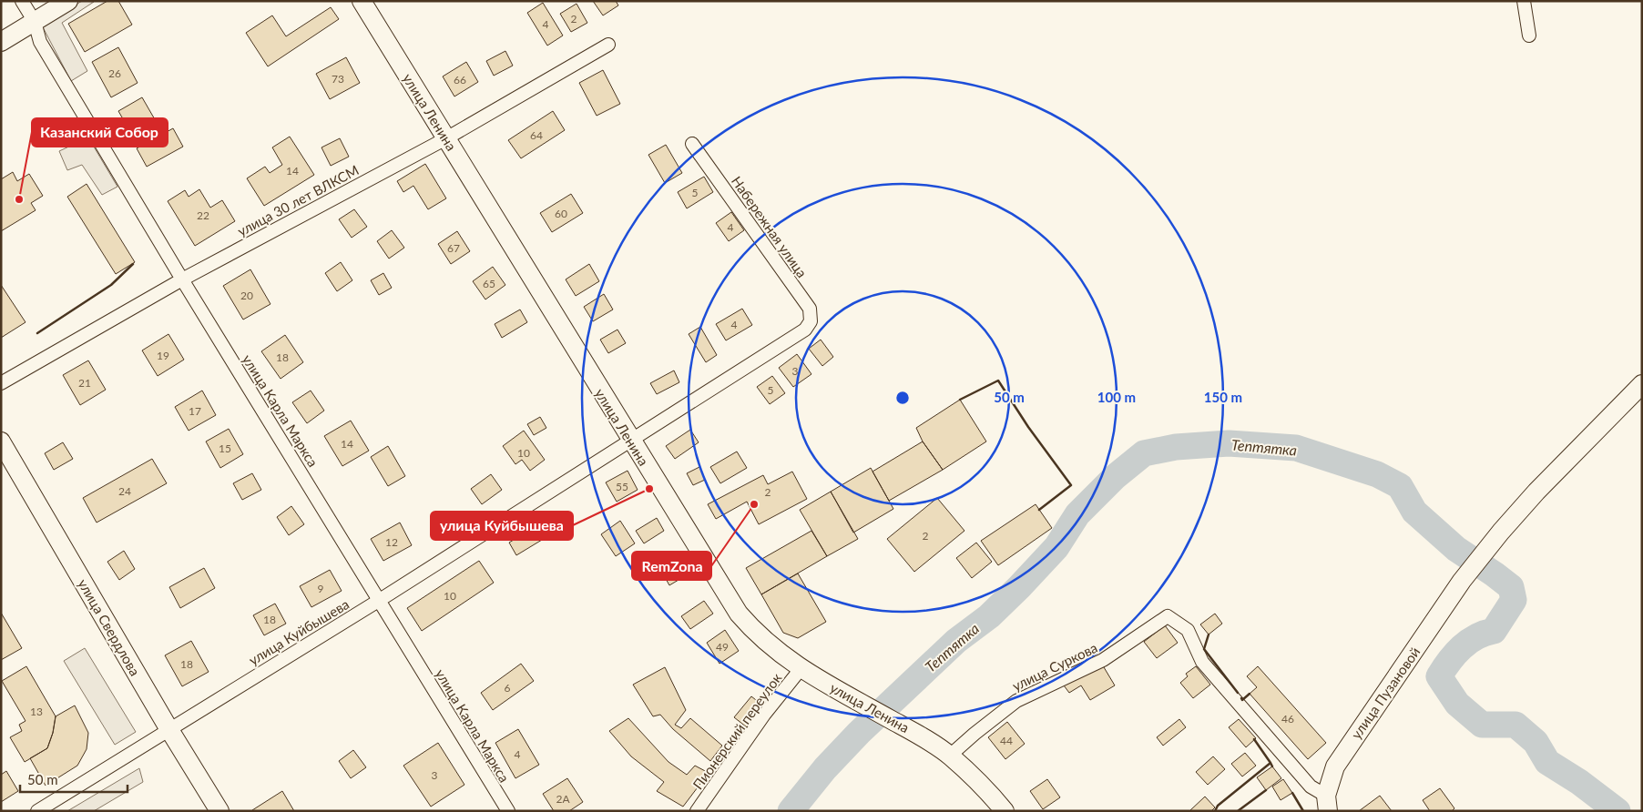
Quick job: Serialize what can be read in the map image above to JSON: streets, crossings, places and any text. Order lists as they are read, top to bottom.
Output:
{
  "streets": {
    "main road": ["улица Ленина", "улица Свердлова", "улица Пузановой"],
    "street": [
      "улица 30 лет ВЛКСМ",
      "Набережная улица",
      "улица Карла Маркса",
      "улица Куйбышева",
      "улица Суркова",
      "Пионерский переулок"
    ]
  },
  "crossings": [
    ["улица Ленина", "улица 30 лет ВЛКСМ"],
    ["улица Ленина", "улица Куйбышева"],
    ["улица Ленина", "улица Суркова"],
    ["улица Ленина", "Пионерский переулок"],
    ["улица 30 лет ВЛКСМ", "улица Карла Маркса"],
    ["Набережная улица", "улица Куйбышева"],
    ["улица Карла Маркса", "улица Куйбышева"],
    ["улица Свердлова", "улица Куйбышева"],
    ["улица Суркова", "улица Пузановой"]
  ],
  "water": ["Тептятка"],
  "places": ["Казанский Собор", "улица Куйбышева", "RemZona"],
  "house_numbers": [
    "2",
    "4",
    "26",
    "73",
    "66",
    "64",
    "14",
    "5",
    "60",
    "22",
    "4",
    "67",
    "65",
    "20",
    "4",
    "19",
    "18",
    "3",
    "21",
    "5",
    "17",
    "14",
    "15",
    "10",
    "55",
    "24",
    "2",
    "2",
    "12",
    "9",
    "10",
    "18",
    "49",
    "18",
    "6",
    "13",
    "46",
    "44",
    "4",
    "3",
    "2А"
  ],
  "scale_bar": "50 m",
  "rings": ["50 m", "100 m", "150 m"]
}
